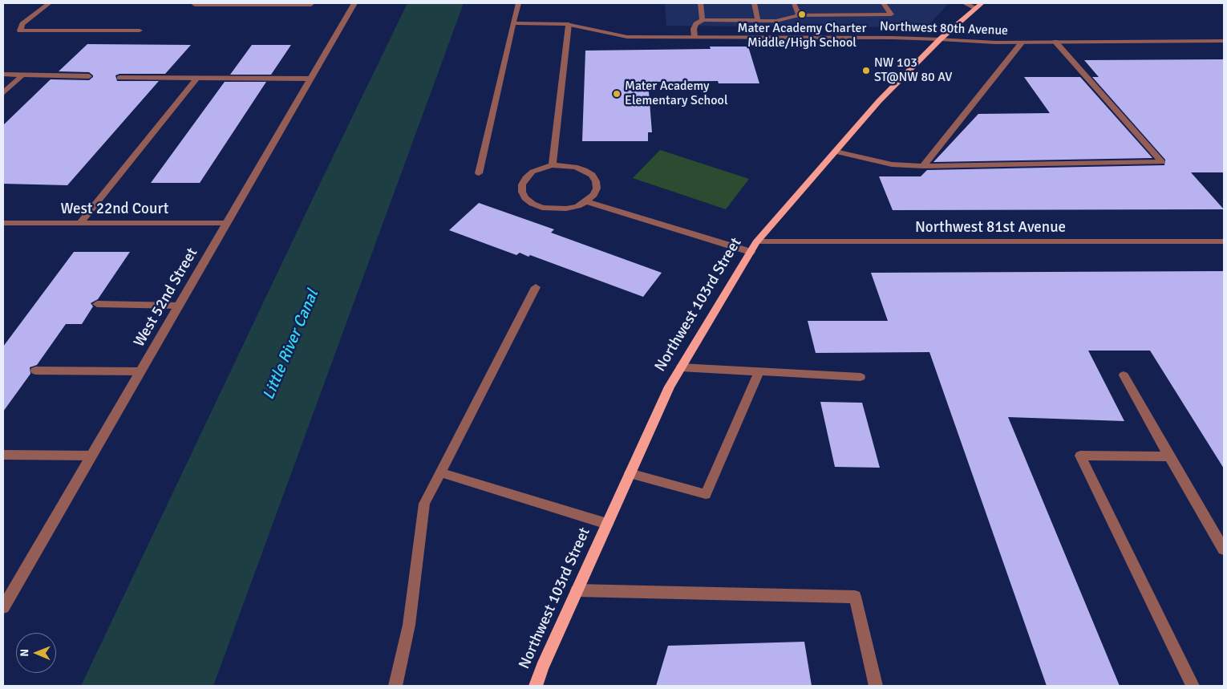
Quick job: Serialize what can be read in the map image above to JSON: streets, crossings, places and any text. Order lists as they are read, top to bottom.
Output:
{
  "streets": {
    "main road": ["Northwest 103rd Street"],
    "street": [
      "Northwest 80th Avenue",
      "West 22nd Court",
      "Northwest 81st Avenue",
      "West 52nd Street"
    ]
  },
  "crossings": [
    ["Northwest 80th Avenue", "Northwest 103rd Street"],
    ["West 22nd Court", "West 52nd Street"],
    ["Northwest 81st Avenue", "Northwest 103rd Street"]
  ],
  "water": ["Little River Canal"],
  "places": ["Mater Academy Charter Middle/High School", "NW 103 ST@NW 80 AV", "Mater Academy Elementary School"],
  "north": "left"
}
